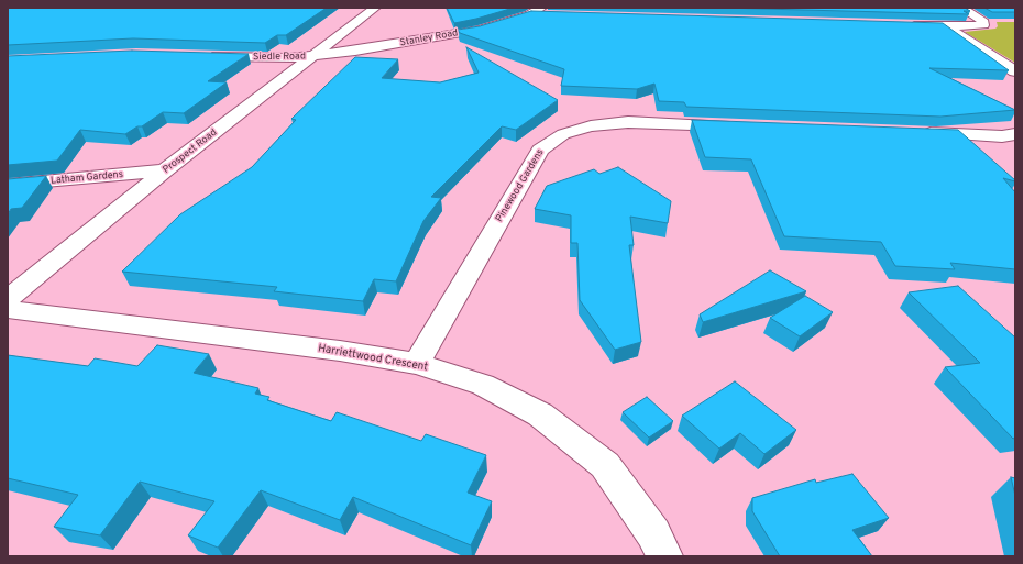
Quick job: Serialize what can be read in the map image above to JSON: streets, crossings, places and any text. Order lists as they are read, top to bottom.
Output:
{
  "streets": {
    "street": [
      "Stanley Road",
      "Siedle Road",
      "Prospect Road",
      "Latham Gardens",
      "Pinewood Gardens",
      "Harriettwood Crescent"
    ]
  },
  "crossings": [
    ["Stanley Road", "Siedle Road"],
    ["Stanley Road", "Prospect Road"],
    ["Siedle Road", "Prospect Road"],
    ["Prospect Road", "Latham Gardens"],
    ["Pinewood Gardens", "Harriettwood Crescent"]
  ]
}
